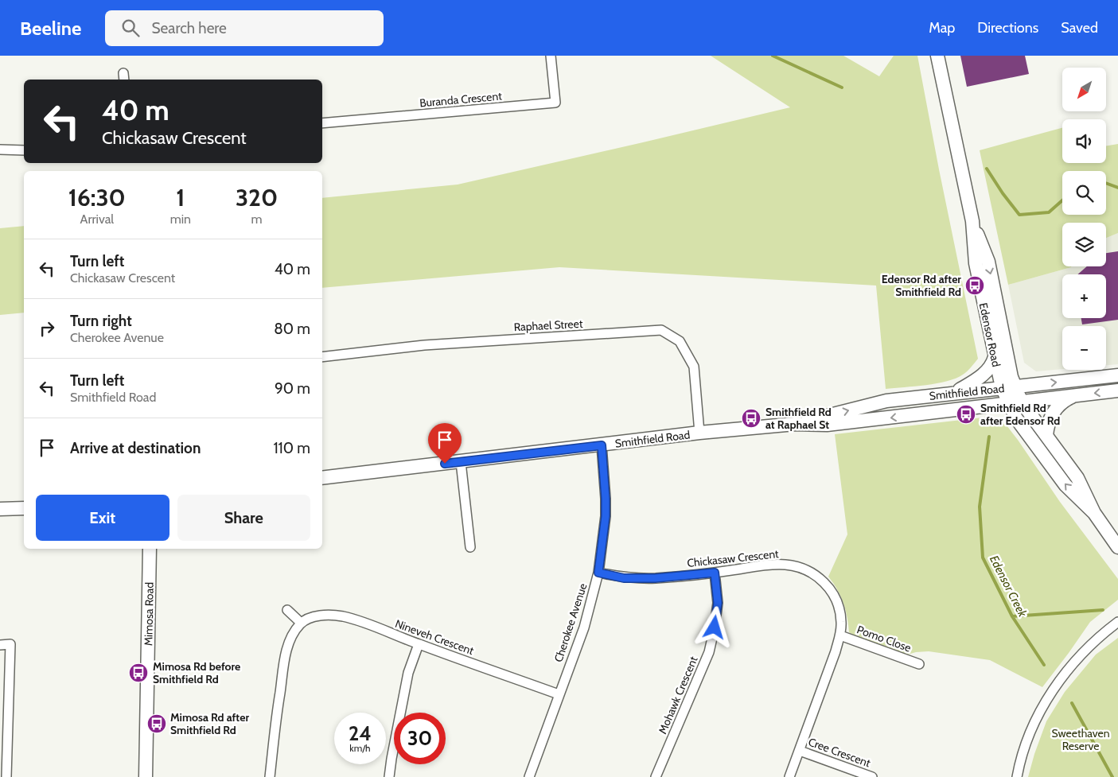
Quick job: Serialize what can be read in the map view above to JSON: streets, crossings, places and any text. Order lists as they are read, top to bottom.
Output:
{
  "streets": {
    "main road": ["Edensor Road", "Smithfield Road", "Mimosa Road"],
    "street": [
      "Buranda Crescent",
      "Raphael Street",
      "Chickasaw Crescent",
      "Cherokee Avenue",
      "Nineveh Crescent",
      "Pomo Close",
      "Mohawk Crescent",
      "Cree Crescent"
    ]
  },
  "crossings": [
    ["Raphael Street", "Smithfield Road"],
    ["Edensor Road", "Smithfield Road"],
    ["Smithfield Road", "Cherokee Avenue"],
    ["Chickasaw Crescent", "Cherokee Avenue"],
    ["Chickasaw Crescent", "Pomo Close"],
    ["Chickasaw Crescent", "Mohawk Crescent"],
    ["Chickasaw Crescent", "Cree Crescent"],
    ["Cherokee Avenue", "Nineveh Crescent"]
  ],
  "water": ["Edensor Creek"],
  "parks": ["Sweethaven Reserve"],
  "places": {
    "bus stop": [
      "Edensor Rd after Smithfield Rd",
      "Smithfield Rd after Edensor Rd",
      "Smithfield Rd at Raphael St",
      "Mimosa Rd before Smithfield Rd",
      "Mimosa Rd after Smithfield Rd"
    ]
  },
  "north": "bottom left",
  "page": {
    "header": "Beeline",
    "search": "Search here",
    "nav": ["Map", "Directions", "Saved"],
    "map_buttons": ["+", "−"],
    "turn": ["40 m", "Chickasaw Crescent"],
    "eta": [
      "16:30",
      "Arrival",
      "1",
      "min",
      "320",
      "m"
    ],
    "list": [
      {
        "name": "Turn left",
        "note": "Chickasaw Crescent",
        "value": "40 m"
      },
      {
        "name": "Turn right",
        "note": "Cherokee Avenue",
        "value": "80 m"
      },
      {
        "name": "Turn left",
        "note": "Smithfield Road",
        "value": "90 m"
      },
      {
        "name": "Arrive at destination",
        "value": "110 m"
      }
    ],
    "buttons": ["Exit", "Share"],
    "speed": "24 km/h",
    "limit": "30"
  }
}
